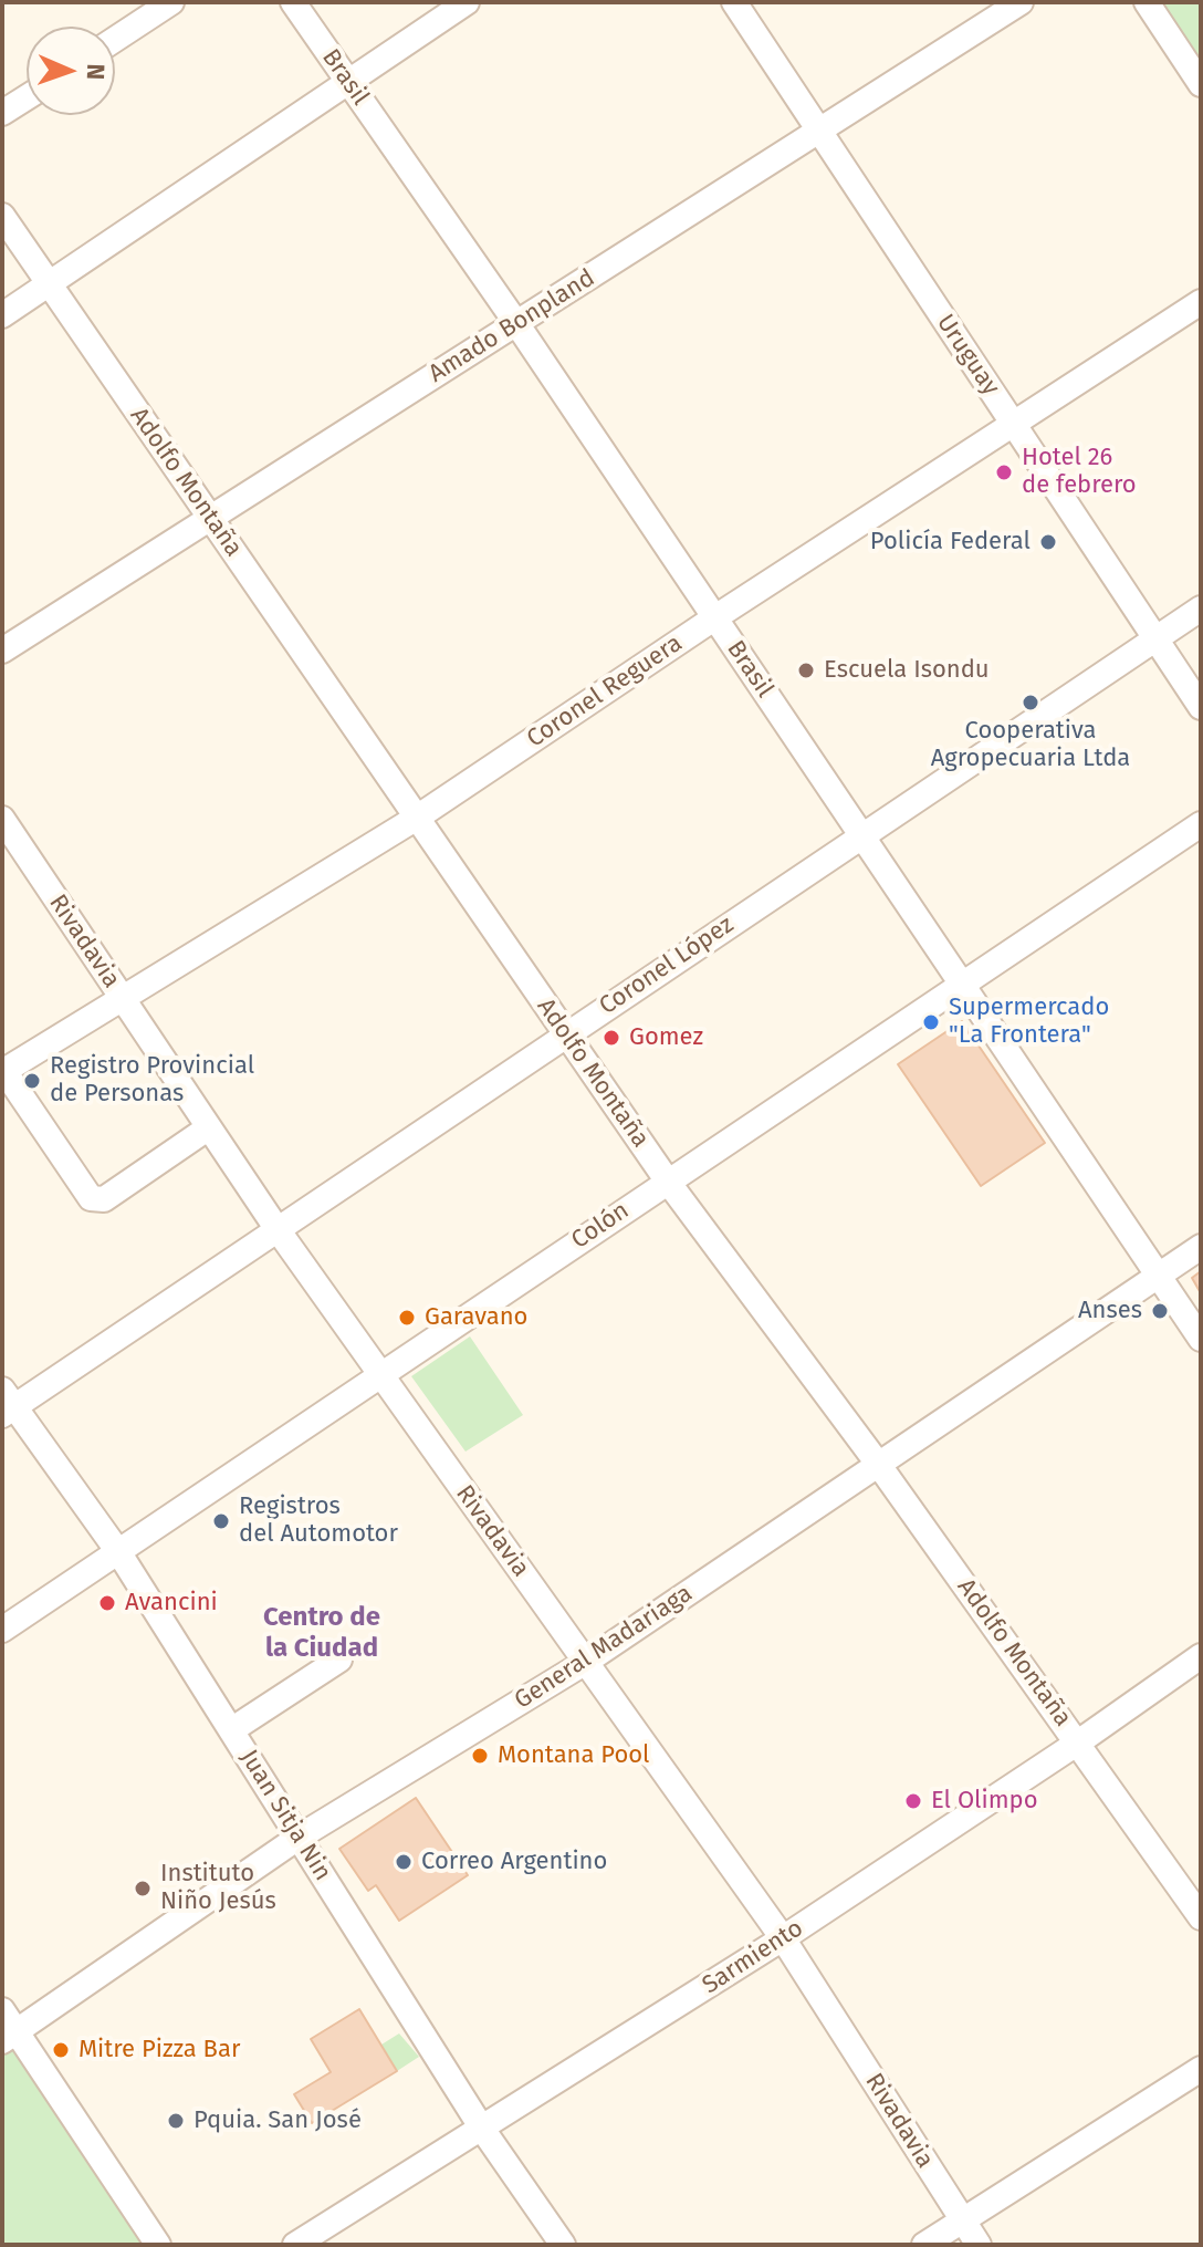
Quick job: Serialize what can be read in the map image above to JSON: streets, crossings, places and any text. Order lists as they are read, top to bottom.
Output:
{
  "streets": {
    "street": [
      "Brasil",
      "Amado Bonpland",
      "Uruguay",
      "Adolfo Montaña",
      "Coronel Reguera",
      "Rivadavia",
      "Coronel López",
      "Colón",
      "General Madariaga",
      "Juan Sitja Nin",
      "Sarmiento"
    ]
  },
  "crossings": [
    ["Brasil", "Amado Bonpland"],
    ["Brasil", "Coronel Reguera"],
    ["Brasil", "Coronel López"],
    ["Brasil", "Colón"],
    ["Brasil", "General Madariaga"],
    ["Amado Bonpland", "Uruguay"],
    ["Amado Bonpland", "Adolfo Montaña"],
    ["Uruguay", "Coronel Reguera"],
    ["Uruguay", "Coronel López"],
    ["Adolfo Montaña", "Coronel Reguera"],
    ["Adolfo Montaña", "Coronel López"],
    ["Adolfo Montaña", "Colón"],
    ["Adolfo Montaña", "General Madariaga"],
    ["Adolfo Montaña", "Sarmiento"],
    ["Coronel Reguera", "Rivadavia"],
    ["Rivadavia", "Coronel López"],
    ["Rivadavia", "Colón"],
    ["Rivadavia", "General Madariaga"],
    ["Rivadavia", "Sarmiento"],
    ["Coronel López", "Juan Sitja Nin"],
    ["Colón", "Juan Sitja Nin"],
    ["General Madariaga", "Juan Sitja Nin"],
    ["Juan Sitja Nin", "Sarmiento"]
  ],
  "districts": ["Centro de la Ciudad"],
  "places": [
    "Hotel 26 de febrero",
    "Policía Federal",
    "Escuela Isondu",
    "Cooperativa Agropecuaria Ltda",
    "Supermercado \"La Frontera\"",
    "Gomez",
    "Registro Provincial de Personas",
    "Anses",
    "Garavano",
    "Registros del Automotor",
    "Avancini",
    "Montana Pool",
    "El Olimpo",
    "Correo Argentino",
    "Instituto Niño Jesús",
    "Mitre Pizza Bar",
    "Pquia. San José"
  ],
  "north": "right"
}
